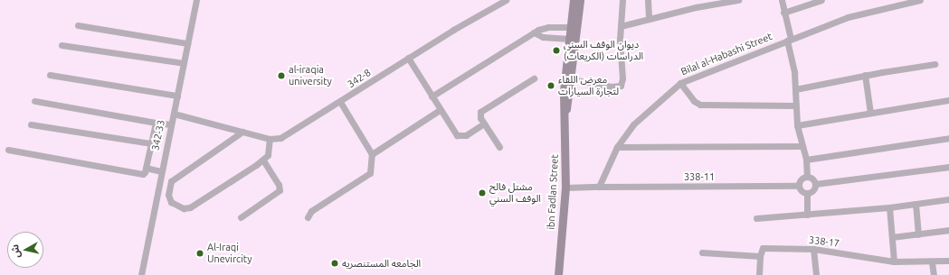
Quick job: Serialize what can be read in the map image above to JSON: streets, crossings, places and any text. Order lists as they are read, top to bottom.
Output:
{
  "streets": {
    "street": [
      "Bilal al-Habashi Street",
      "342-8",
      "342-33",
      "338-11",
      "ibn Fadlan Street",
      "338-17"
    ]
  },
  "crossings": [
    ["Bilal al-Habashi Street", "338-11"]
  ],
  "places": [
    "ديوان الوقف السني الدراسات (الكريعات)",
    "al-iraqia university",
    "معرض اللقاء لتجارة السيارات",
    "مشتل فالح الوقف السني",
    "Al-Iraqi Unevircity",
    "الجامعه المستنصريه"
  ],
  "north": "left"
}
